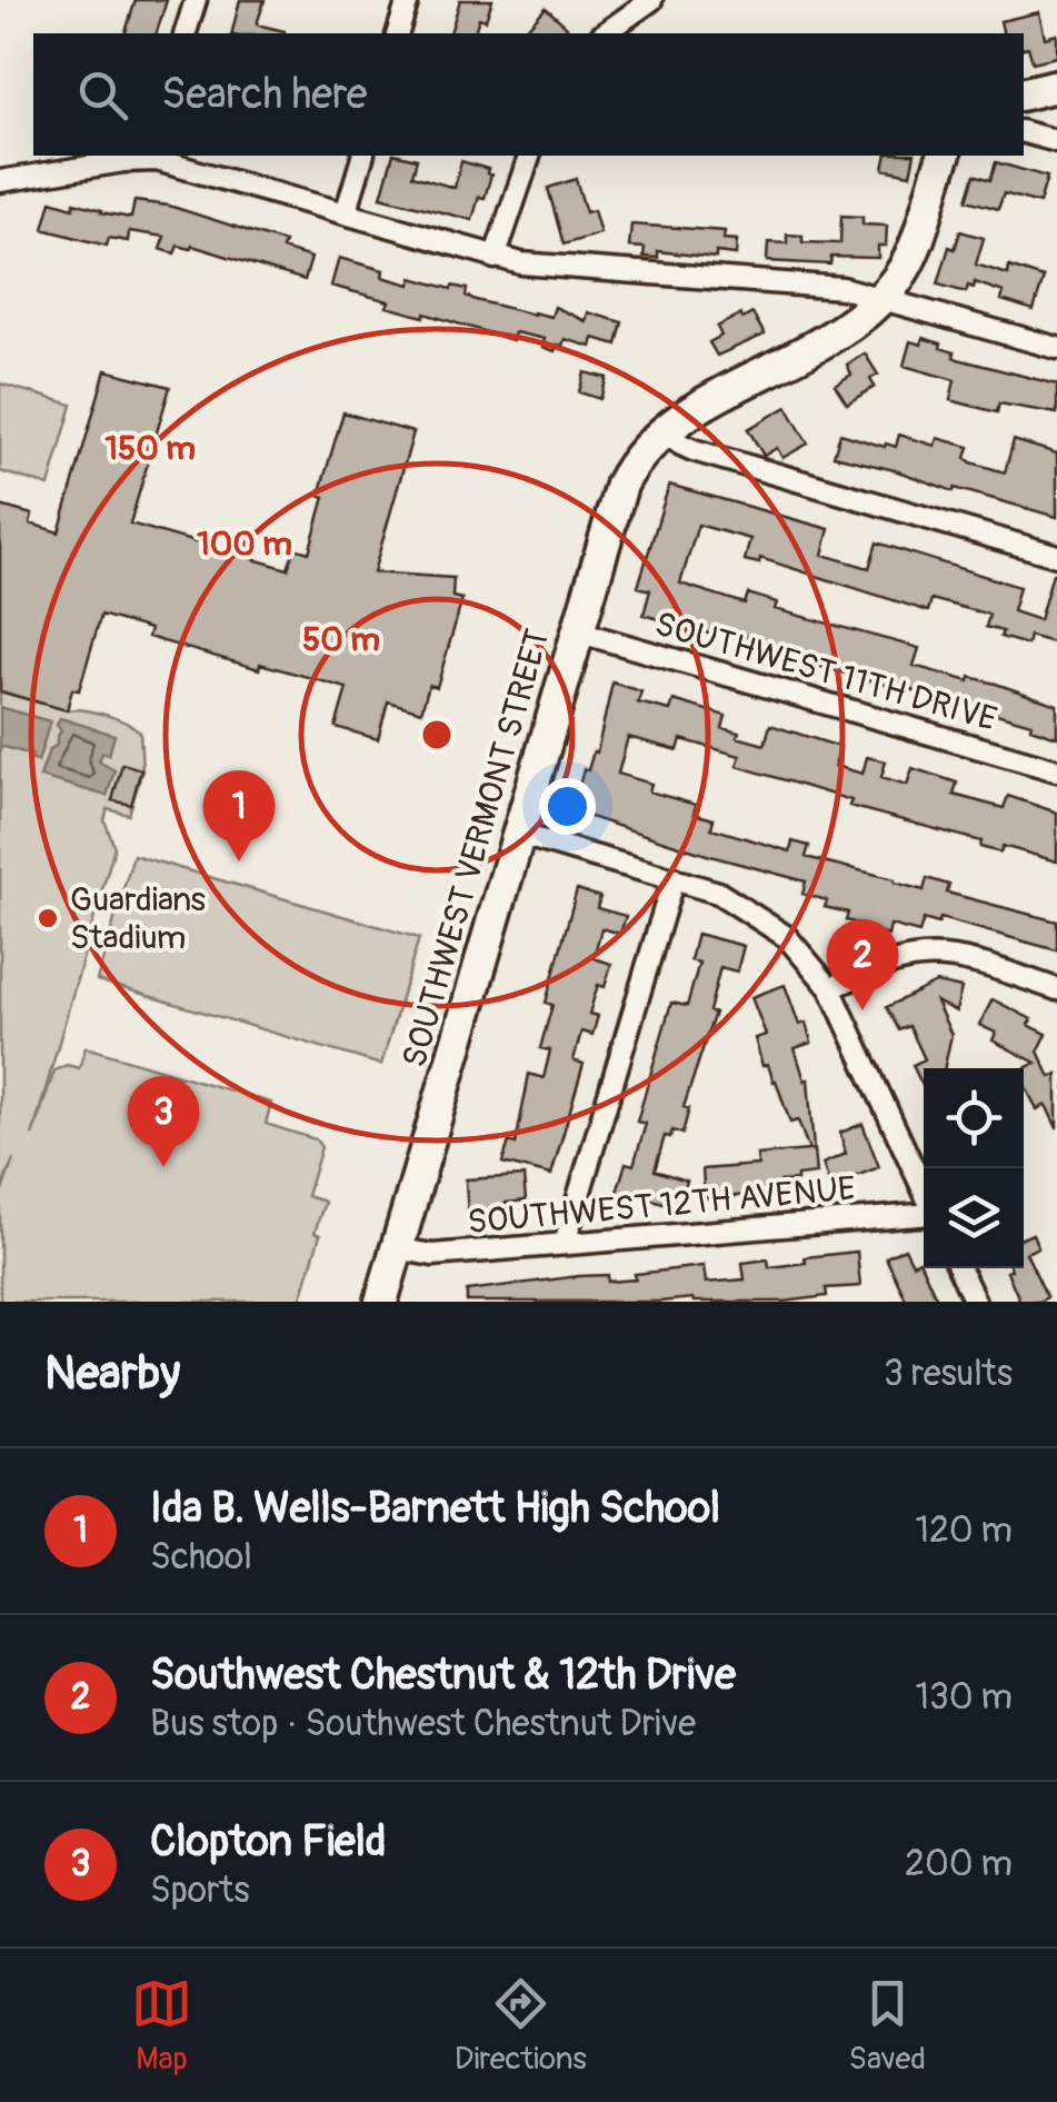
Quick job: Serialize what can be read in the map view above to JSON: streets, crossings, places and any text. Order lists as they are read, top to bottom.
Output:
{
  "streets": {
    "street": ["SOUTHWEST 11TH DRIVE", "SOUTHWEST VERMONT STREET", "SOUTHWEST 12TH AVENUE"]
  },
  "crossings": [
    ["SOUTHWEST 11TH DRIVE", "SOUTHWEST VERMONT STREET"],
    ["SOUTHWEST VERMONT STREET", "SOUTHWEST 12TH AVENUE"]
  ],
  "places": ["Guardians Stadium"],
  "page": {
    "search": "Search here",
    "pins": ["1", "2", "3"],
    "heading": ["Nearby", "3 results"],
    "list": [
      {
        "mark": "1",
        "name": "Ida B. Wells-Barnett High School",
        "note": "School",
        "value": "120 m"
      },
      {
        "mark": "2",
        "name": "Southwest Chestnut & 12th Drive",
        "note": "Bus stop · Southwest Chestnut Drive",
        "value": "130 m"
      },
      {
        "mark": "3",
        "name": "Clopton Field",
        "note": "Sports",
        "value": "200 m"
      }
    ],
    "nav": ["Map", "Directions", "Saved"]
  },
  "rings": ["150 m", "100 m", "50 m"]
}
